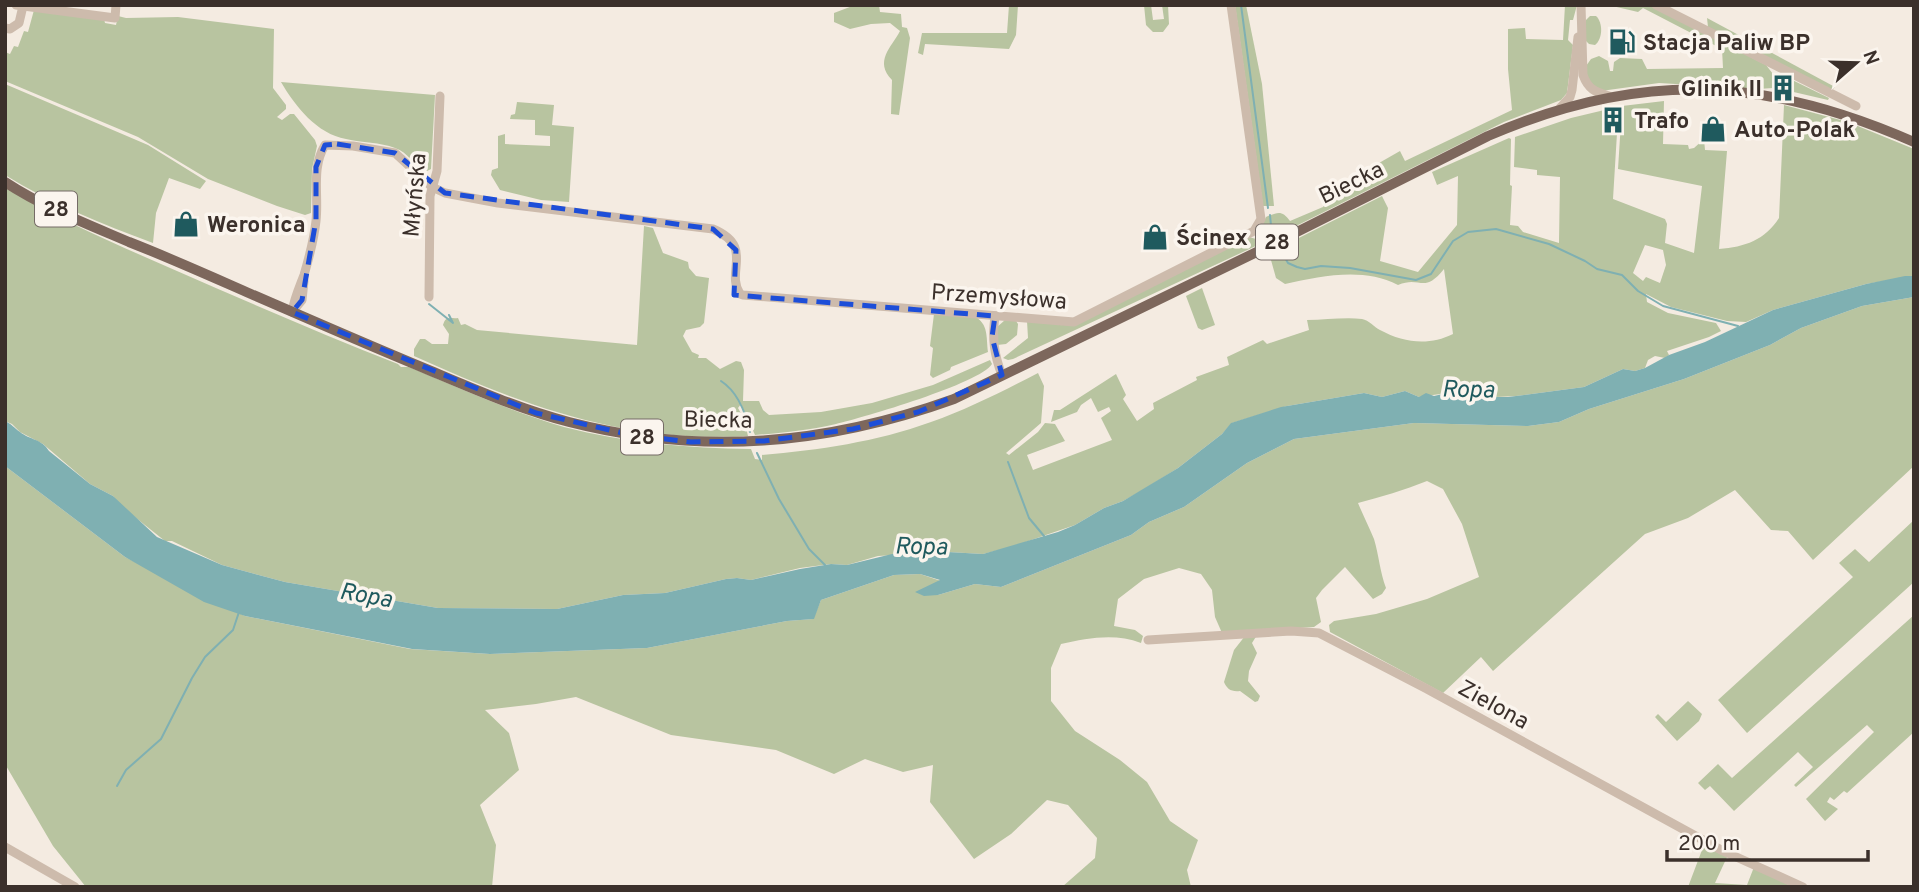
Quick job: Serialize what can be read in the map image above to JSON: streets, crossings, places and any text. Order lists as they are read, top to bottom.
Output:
{
  "streets": {
    "main road": ["Biecka", "28"],
    "street": ["Młyńska", "Przemysłowa", "Zielona"]
  },
  "crossings": [
    ["Młyńska", "Przemysłowa"]
  ],
  "water": ["Ropa"],
  "places": {
    "fuel station": ["Stacja Paliw BP"],
    "building": ["Glinik II", "Trafo"],
    "shop": ["Auto-Polak", "Weronica", "Ścinex"]
  },
  "scale_bar": "200 m",
  "north": "right"
}
